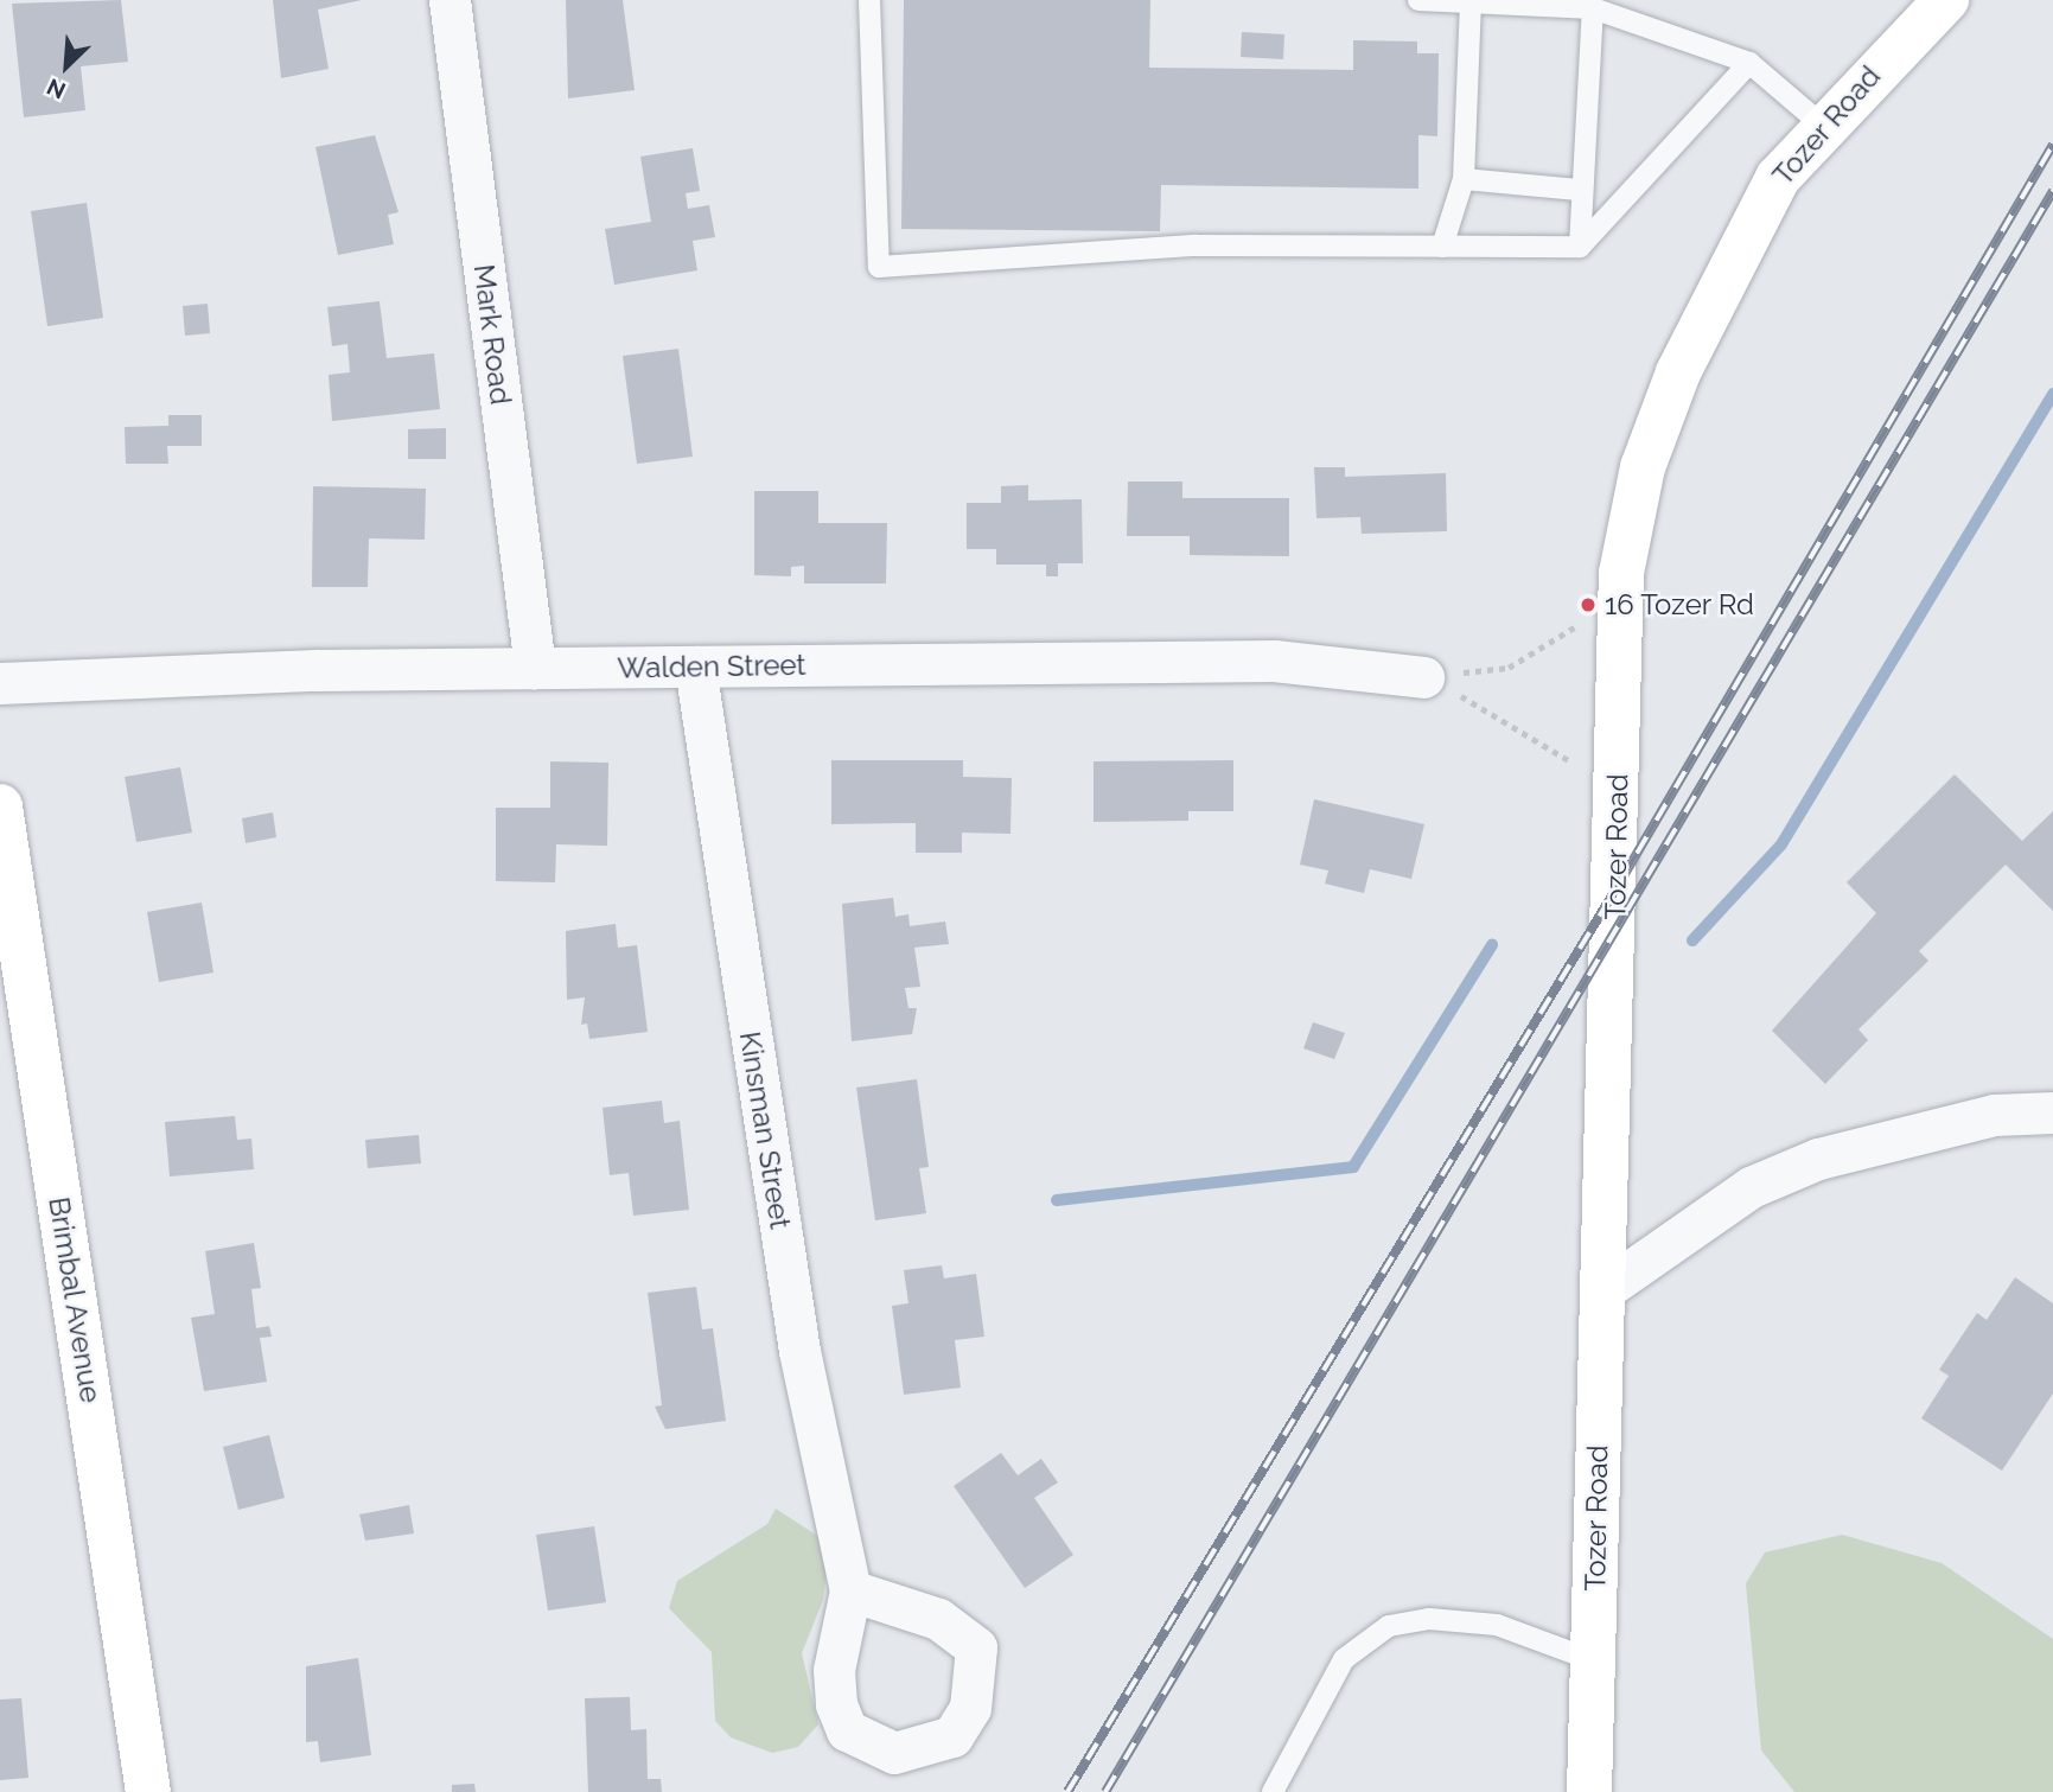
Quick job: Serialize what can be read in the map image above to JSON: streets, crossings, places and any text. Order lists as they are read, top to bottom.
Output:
{
  "streets": {
    "main road": ["Tozer Road", "Brimbal Avenue"],
    "street": ["Mark Road", "Walden Street", "Kinsman Street"]
  },
  "crossings": [
    ["Mark Road", "Walden Street"],
    ["Walden Street", "Kinsman Street"]
  ],
  "places": ["16 Tozer Rd"],
  "north": "bottom left"
}
